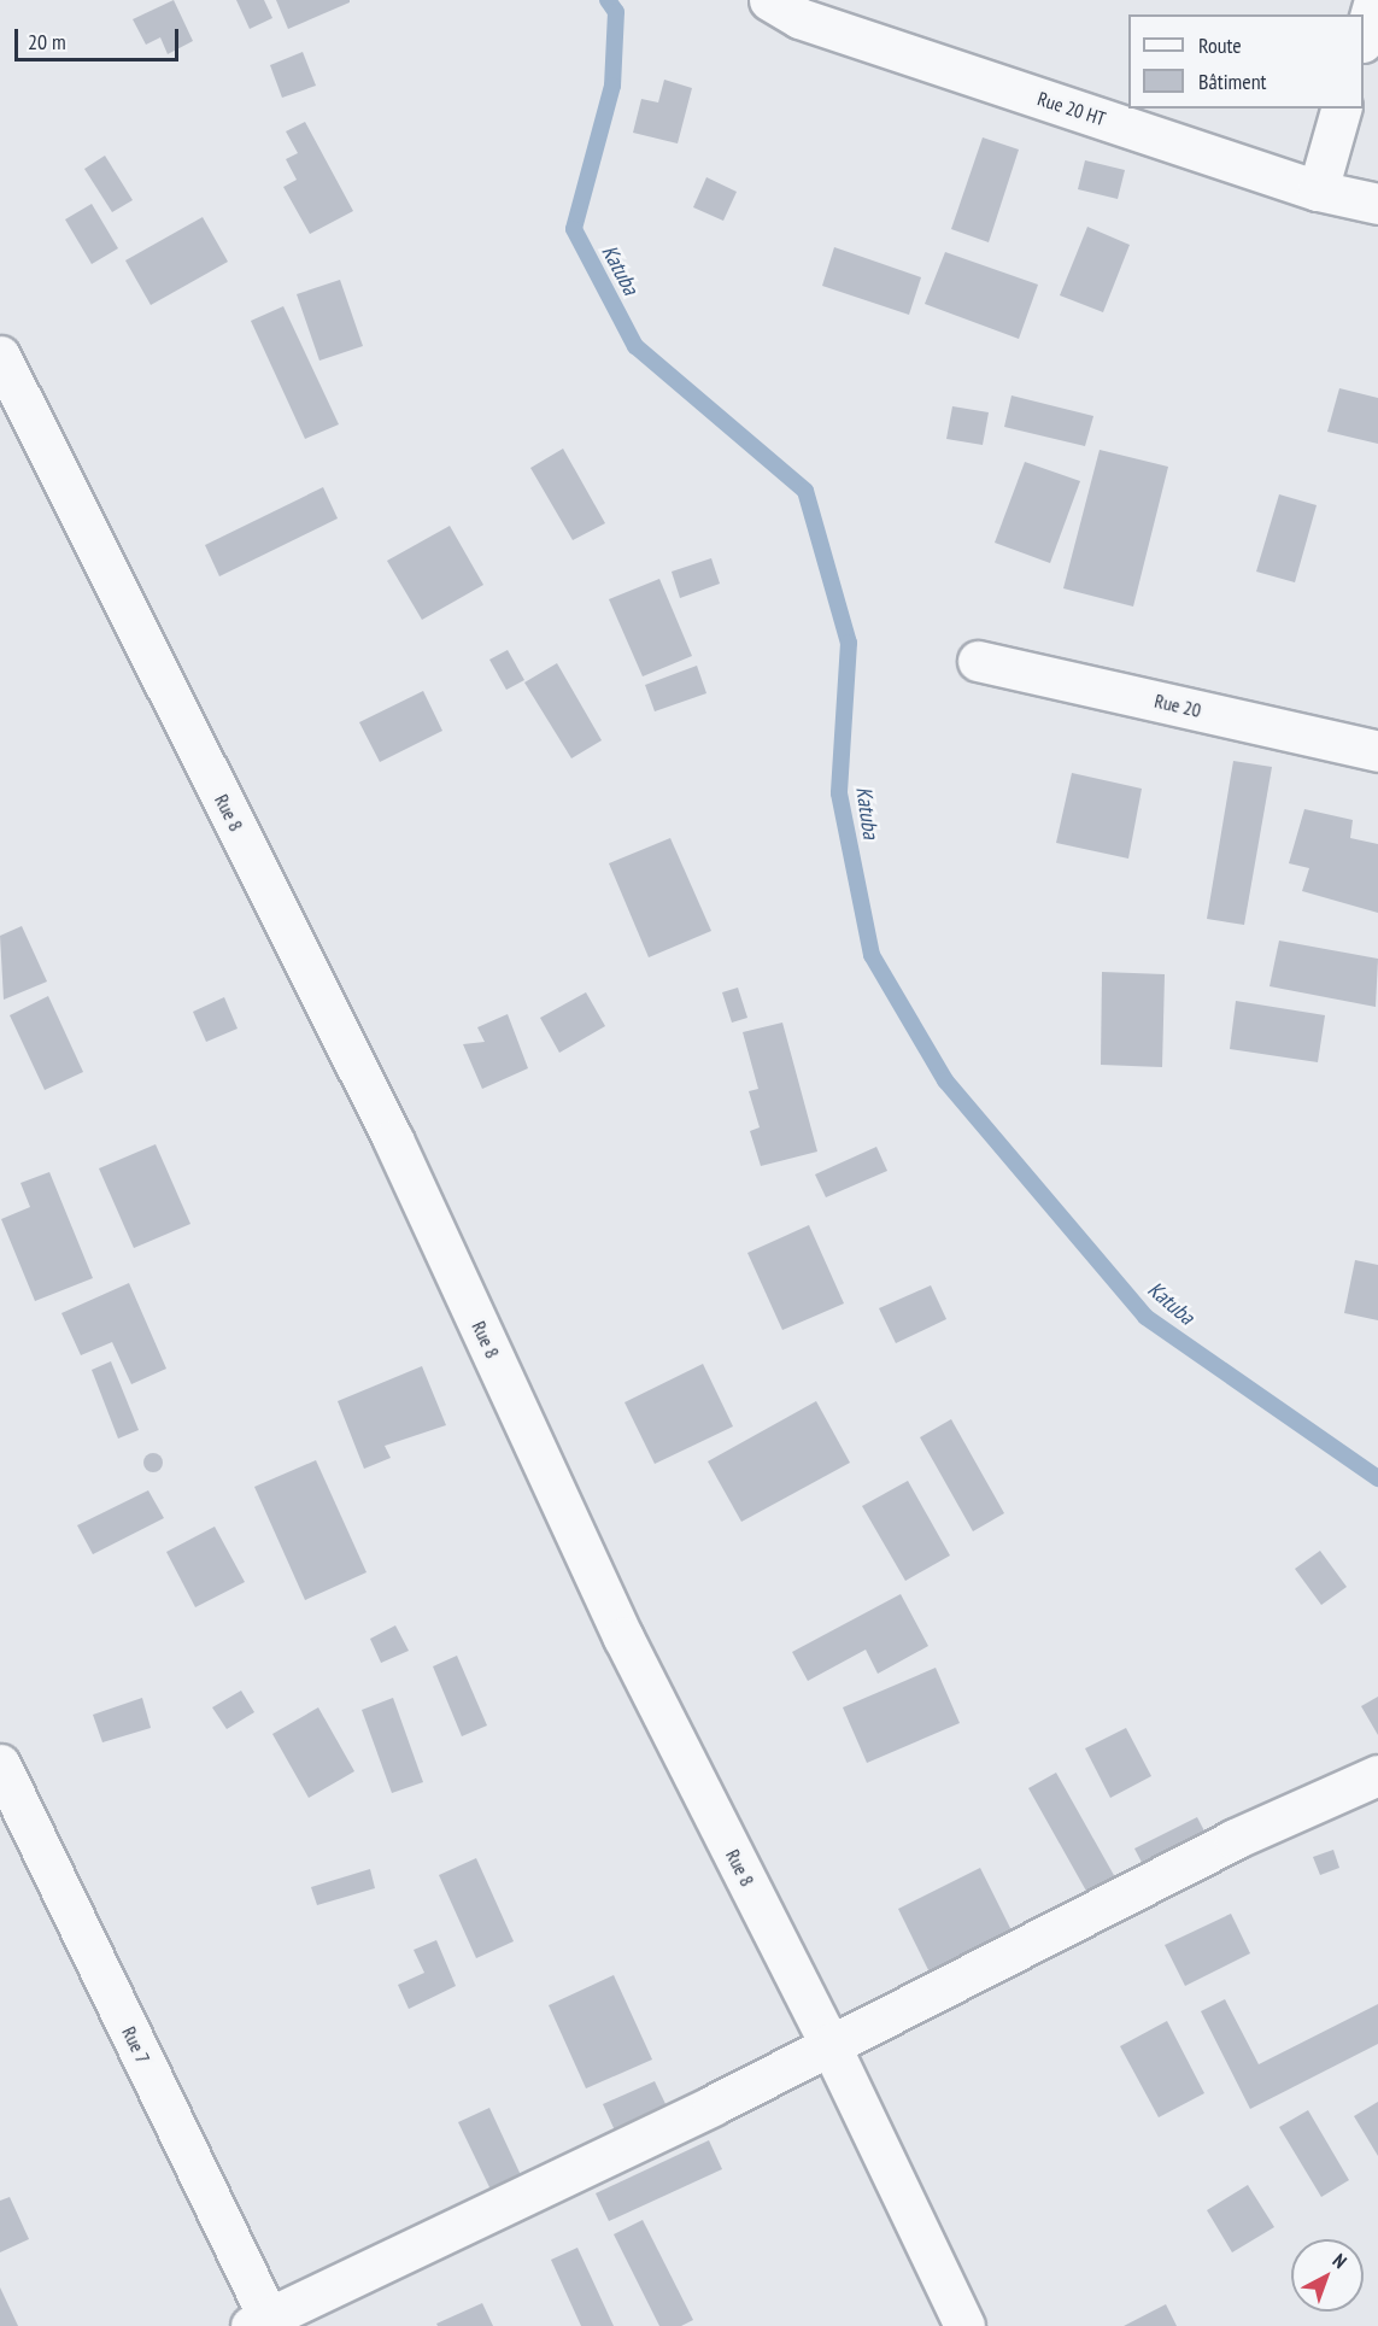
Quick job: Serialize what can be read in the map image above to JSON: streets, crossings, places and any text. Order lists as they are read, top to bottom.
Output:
{
  "streets": {
    "street": [
      "Rue 20 HT",
      "Rue 20",
      "Rue 8",
      "Rue 7"
    ]
  },
  "water": ["Katuba"],
  "legend": ["Route", "Bâtiment"],
  "scale_bar": "20 m",
  "north": "top right"
}
